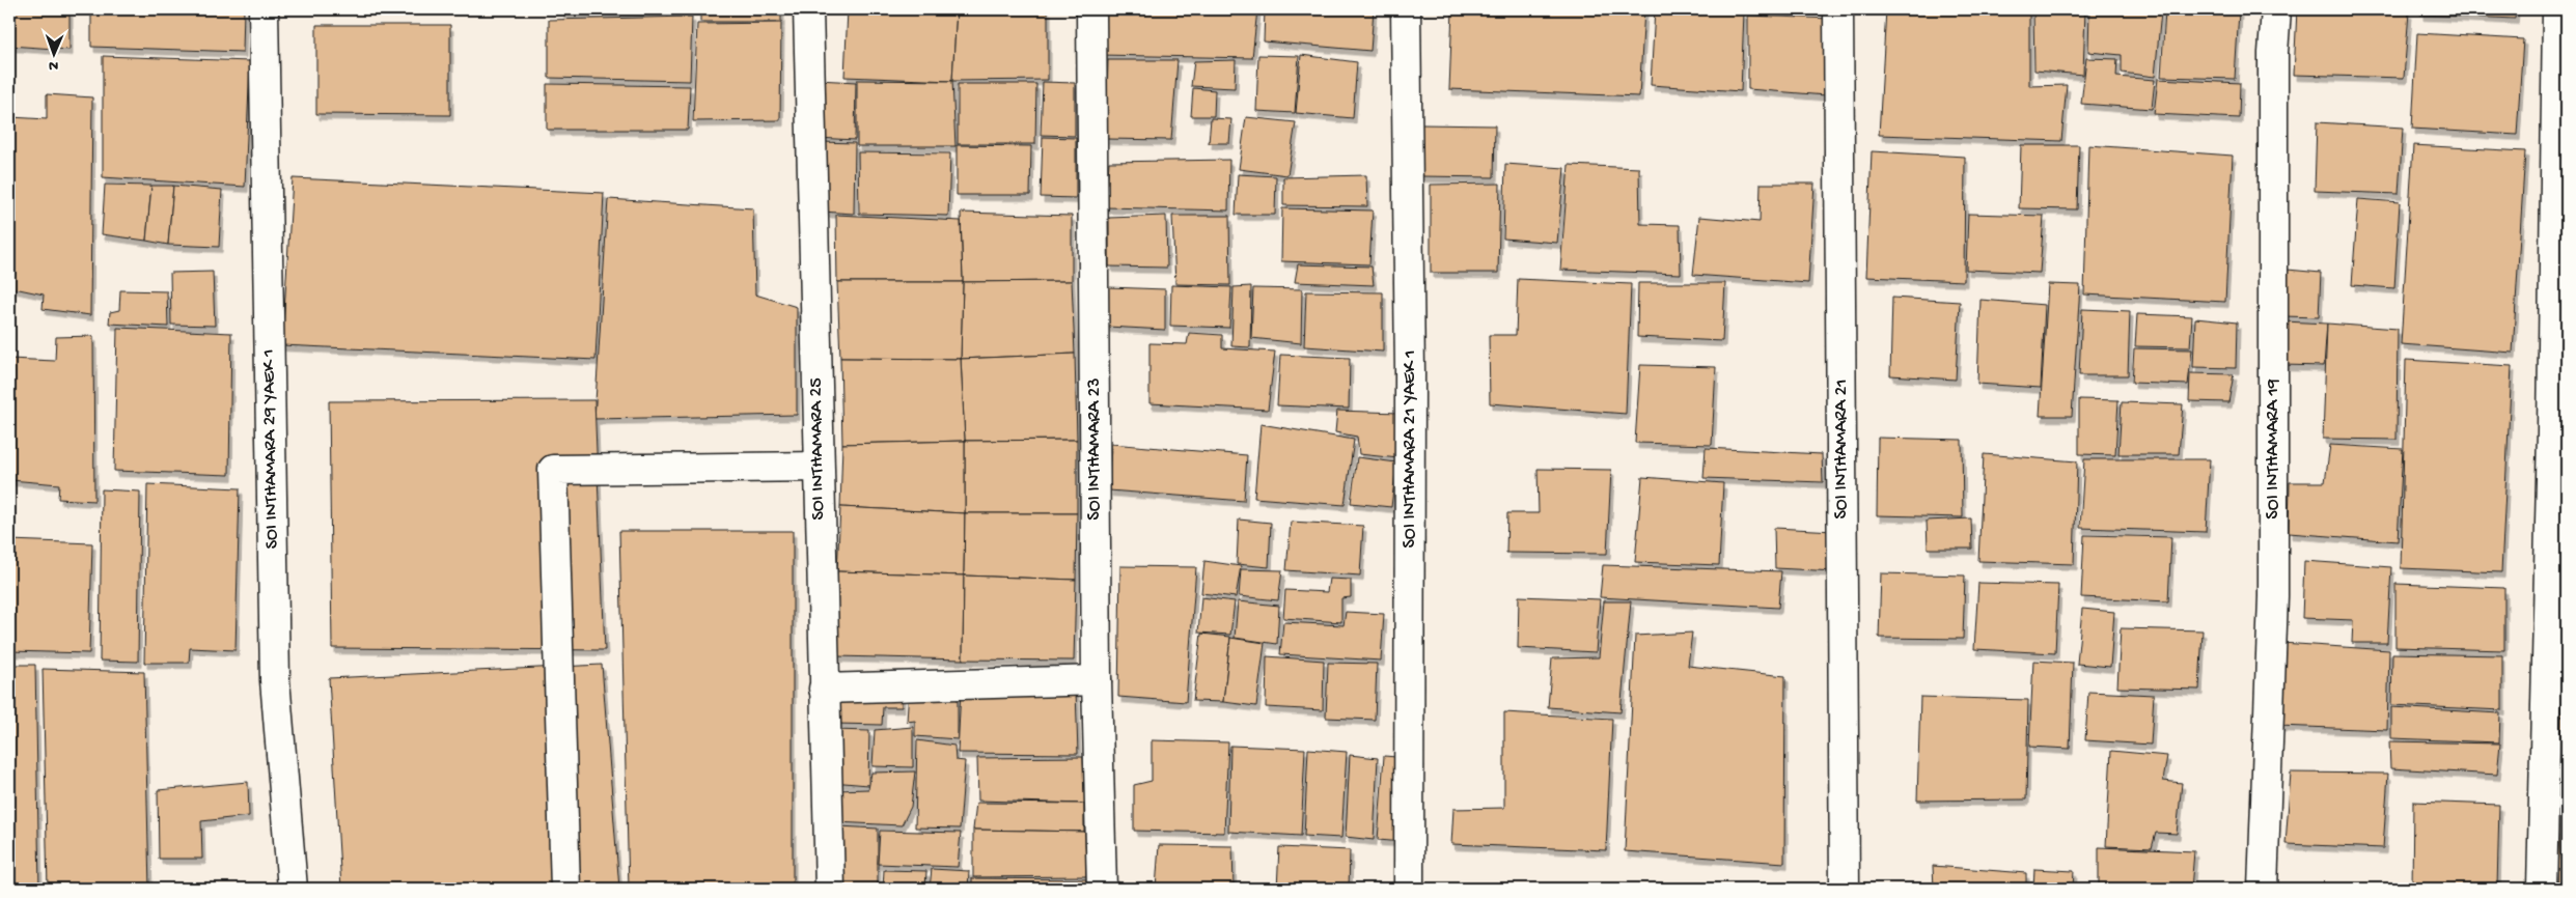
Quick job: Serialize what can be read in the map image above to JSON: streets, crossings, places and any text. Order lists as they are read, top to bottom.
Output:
{
  "streets": {
    "street": [
      "SOI INTHAMARA 29 YAEK 1",
      "SOI INTHAMARA 25",
      "SOI INTHAMARA 23",
      "SOI INTHAMARA 21 YAEK 1",
      "SOI INTHAMARA 21",
      "SOI INTHAMARA 19"
    ]
  },
  "north": "bottom"
}
